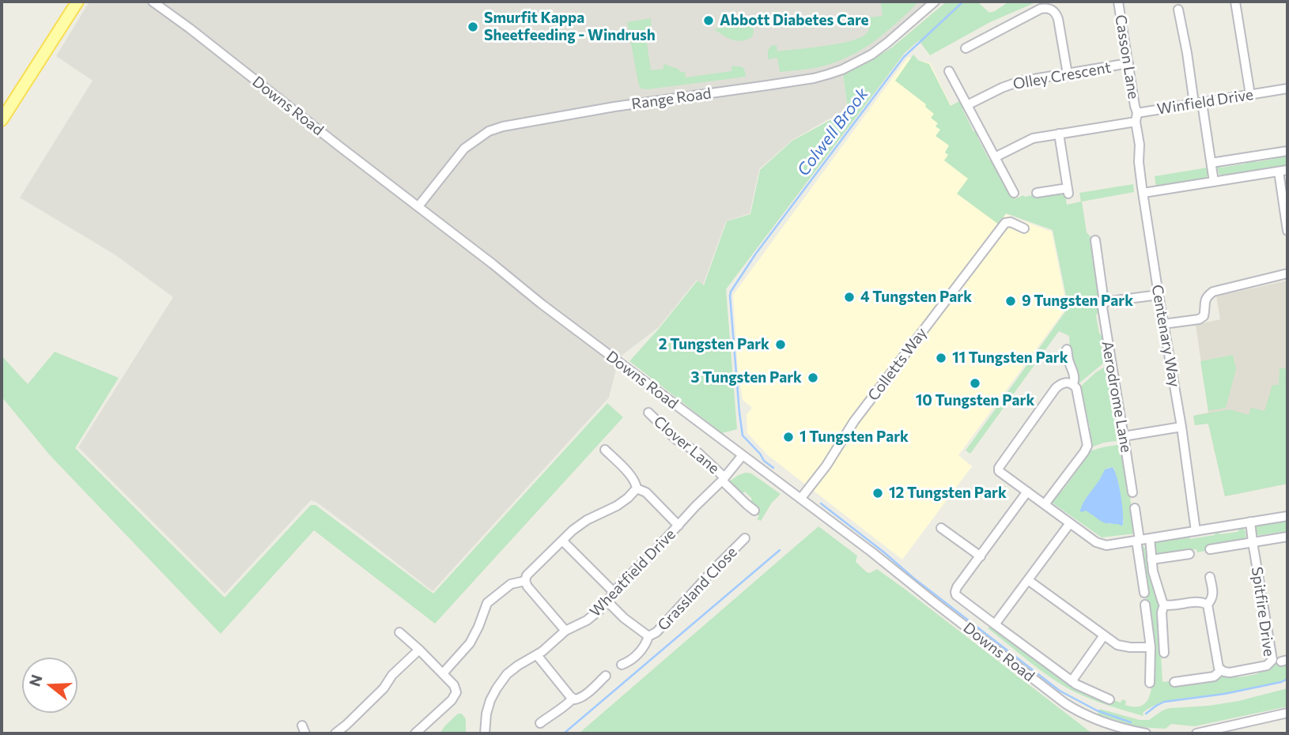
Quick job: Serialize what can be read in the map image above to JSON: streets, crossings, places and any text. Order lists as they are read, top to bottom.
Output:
{
  "streets": {
    "street": [
      "Casson Lane",
      "Olley Crescent",
      "Range Road",
      "Winfield Drive",
      "Downs Road",
      "Centenary Way",
      "Colletts Way",
      "Aerodrome Lane",
      "Clover Lane",
      "Wheatfield Drive",
      "Grassland Close",
      "Spitfire Drive"
    ]
  },
  "crossings": [
    ["Casson Lane", "Olley Crescent"],
    ["Casson Lane", "Winfield Drive"],
    ["Range Road", "Downs Road"],
    ["Downs Road", "Colletts Way"],
    ["Downs Road", "Wheatfield Drive"],
    ["Clover Lane", "Wheatfield Drive"],
    ["Wheatfield Drive", "Grassland Close"]
  ],
  "water": ["Colwell Brook"],
  "places": [
    "Abbott Diabetes Care",
    "Smurfit Kappa Sheetfeeding - Windrush",
    "4 Tungsten Park",
    "9 Tungsten Park",
    "2 Tungsten Park",
    "11 Tungsten Park",
    "3 Tungsten Park",
    "10 Tungsten Park",
    "1 Tungsten Park",
    "12 Tungsten Park"
  ],
  "north": "left"
}
